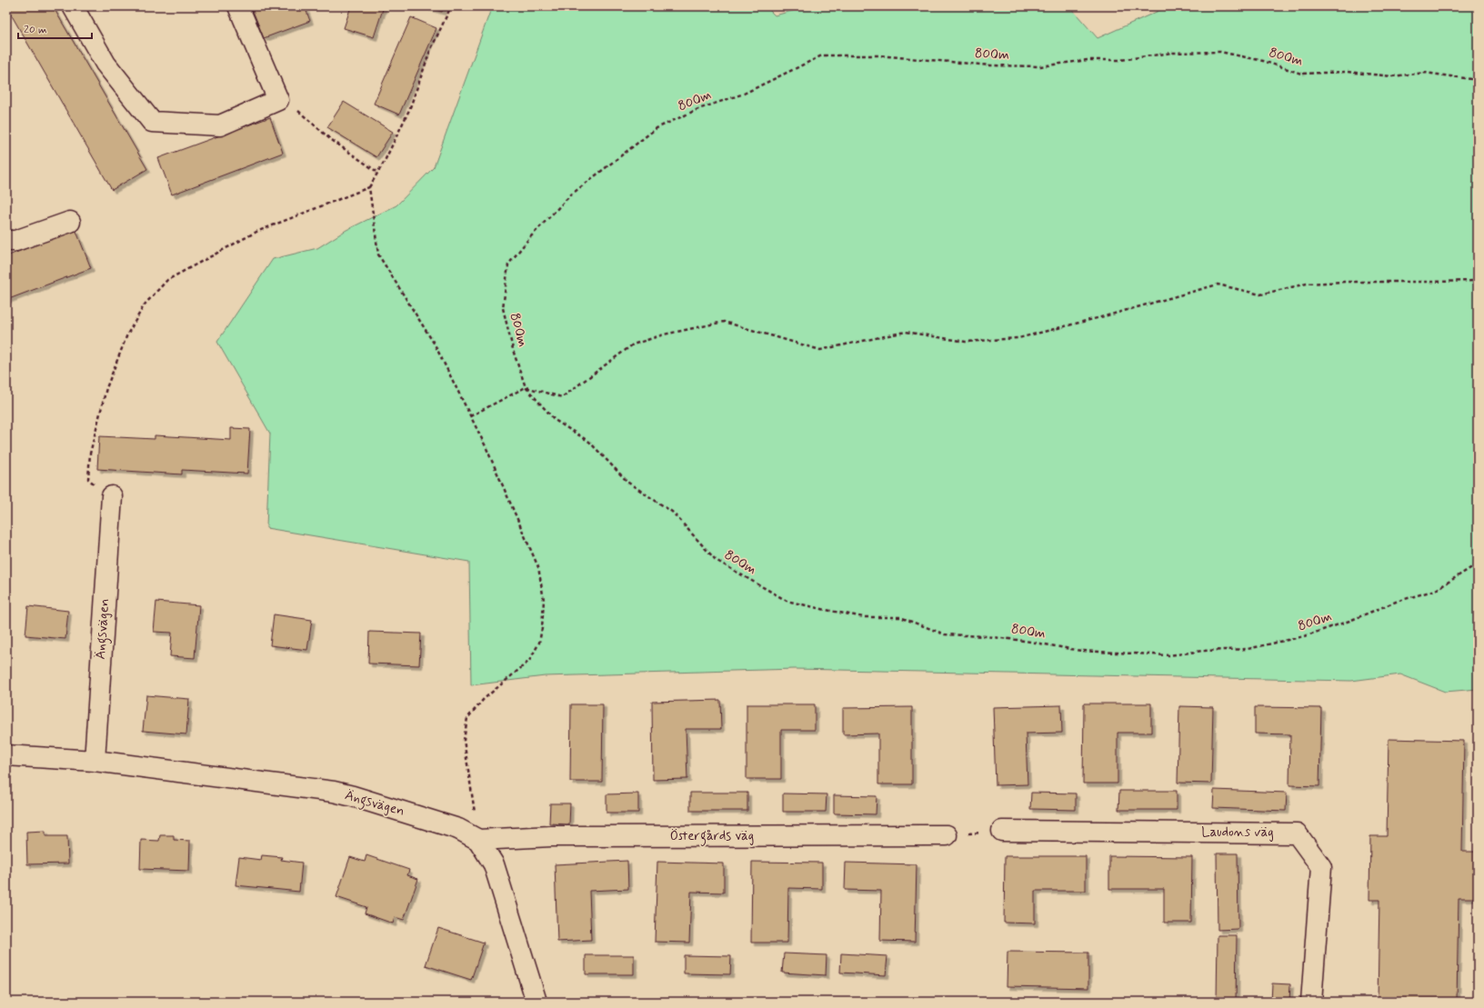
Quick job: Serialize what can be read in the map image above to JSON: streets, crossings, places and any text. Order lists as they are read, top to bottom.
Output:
{
  "streets": {
    "street": ["Ängsvägen", "Laudons väg", "Östergårds väg"],
    "path": ["800m"]
  },
  "crossings": [
    ["Ängsvägen", "Östergårds väg"]
  ],
  "scale_bar": "20 m"
}
